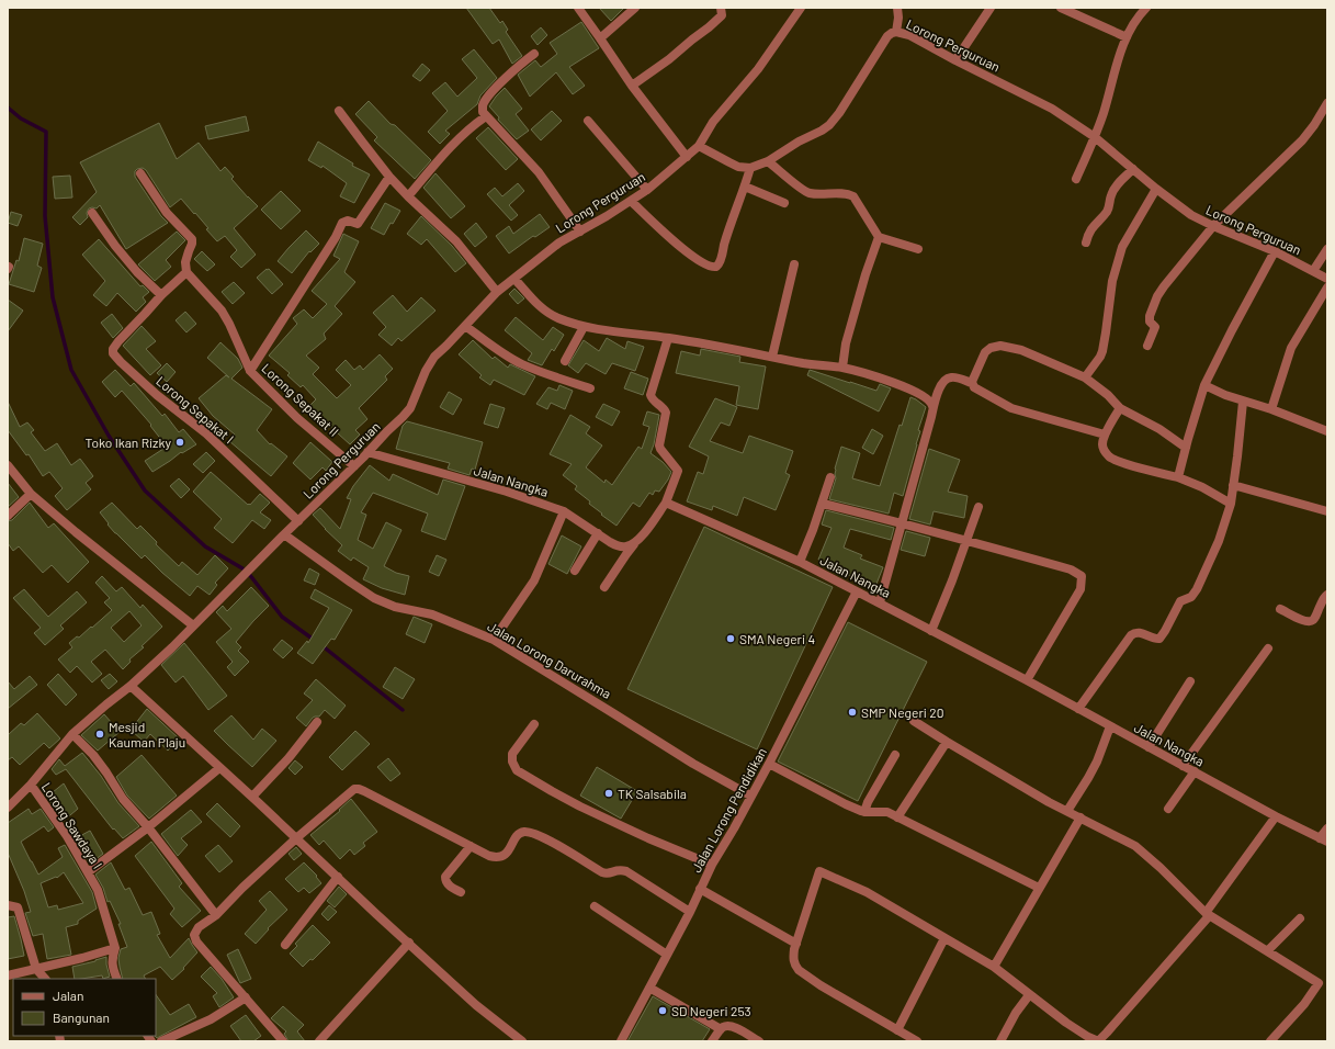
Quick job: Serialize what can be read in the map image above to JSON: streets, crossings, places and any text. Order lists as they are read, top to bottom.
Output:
{
  "streets": {
    "street": [
      "Lorong Perguruan",
      "Lorong Sepakat II",
      "Lorong Sepakat I",
      "Jalan Nangka",
      "Jalan Lorong Darurahma",
      "Jalan Lorong Pendidikan",
      "Lorong Sawdaya I"
    ]
  },
  "crossings": [
    ["Lorong Perguruan", "Lorong Sepakat II"],
    ["Lorong Perguruan", "Lorong Sepakat I"],
    ["Lorong Perguruan", "Jalan Nangka"],
    ["Lorong Perguruan", "Jalan Lorong Darurahma"],
    ["Lorong Perguruan", "Lorong Sawdaya I"],
    ["Jalan Nangka", "Jalan Lorong Pendidikan"],
    ["Jalan Lorong Darurahma", "Jalan Lorong Pendidikan"]
  ],
  "places": [
    "Toko Ikan Rizky",
    "SMA Negeri 4",
    "SMP Negeri 20",
    "Mesjid Kauman Plaju",
    "TK Salsabila",
    "SD Negeri 253"
  ],
  "legend": ["Jalan", "Bangunan"]
}
